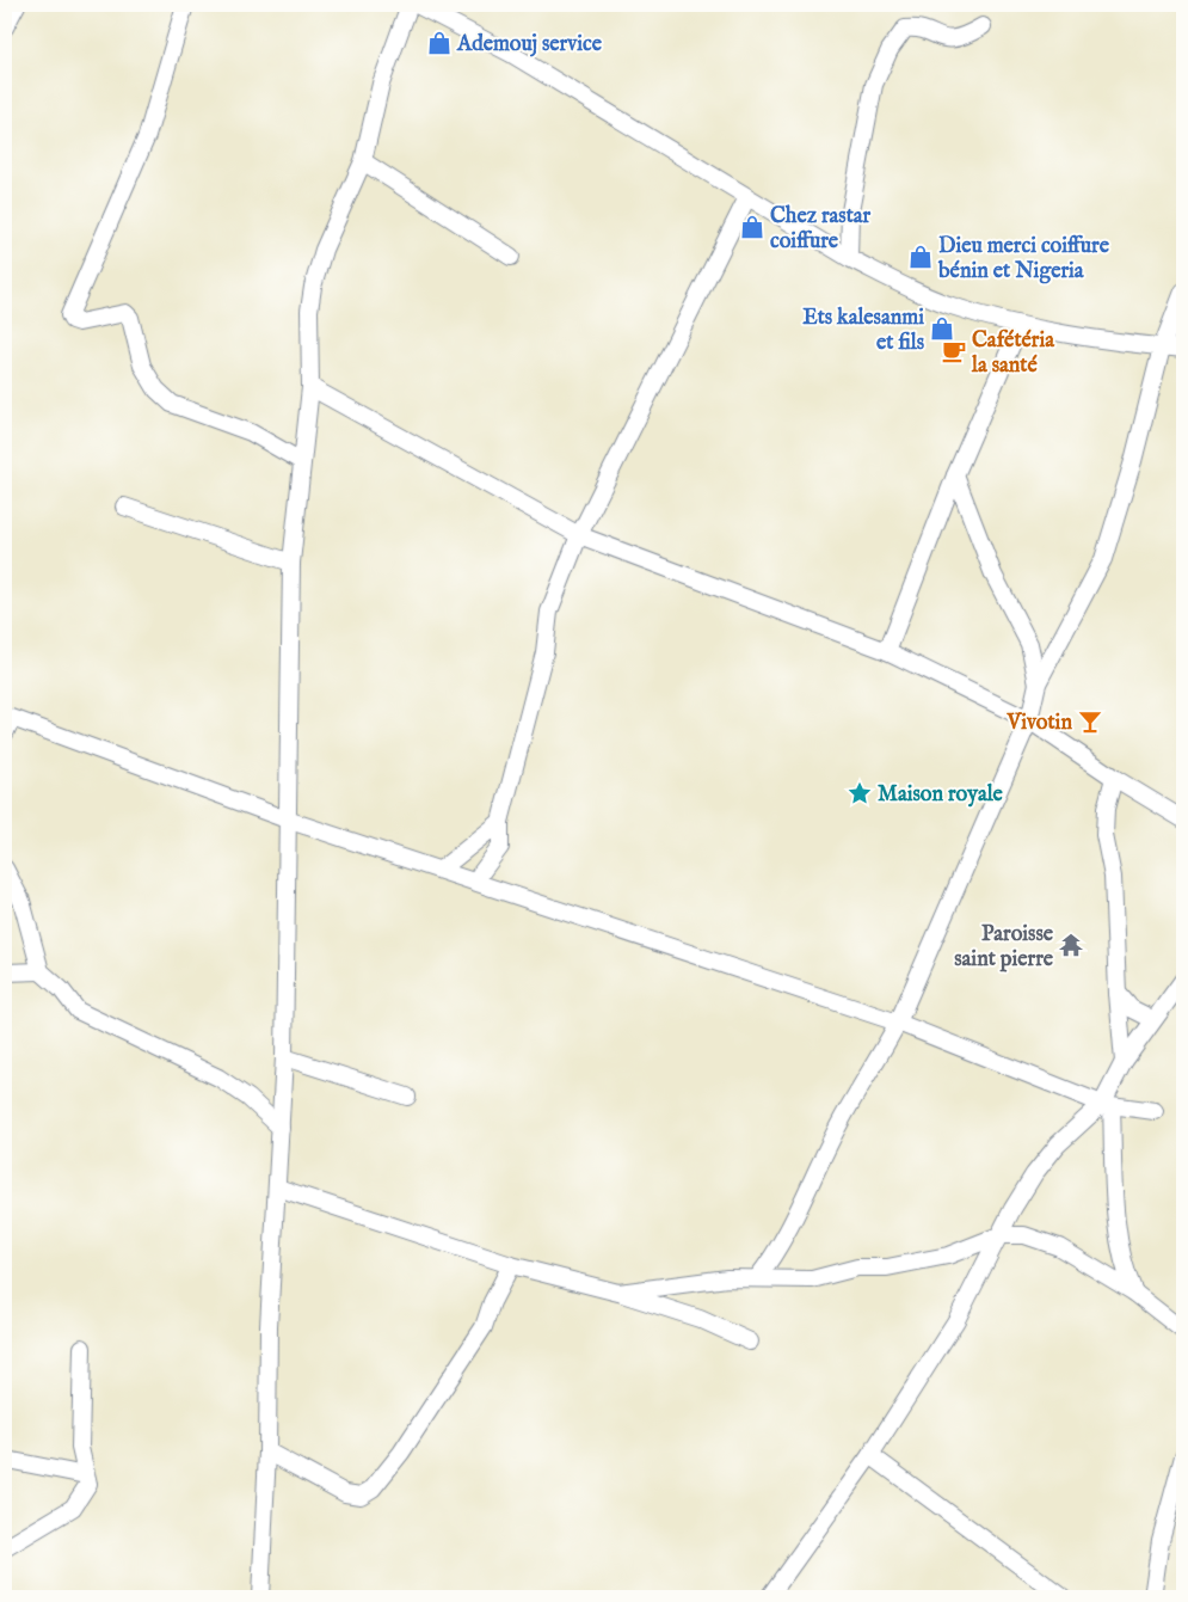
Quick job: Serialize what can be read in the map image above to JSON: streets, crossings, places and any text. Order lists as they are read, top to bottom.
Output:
{
  "places": {
    "shop": [
      "Ademouj service",
      "Chez rastar coiffure",
      "Dieu merci coiffure bénin et Nigeria",
      "Ets kalesanmi et fils"
    ],
    "cafe": ["Cafétéria la santé"],
    "bar": ["Vivotin"],
    "place": ["Maison royale"],
    "temple": ["Paroisse saint pierre"]
  }
}
